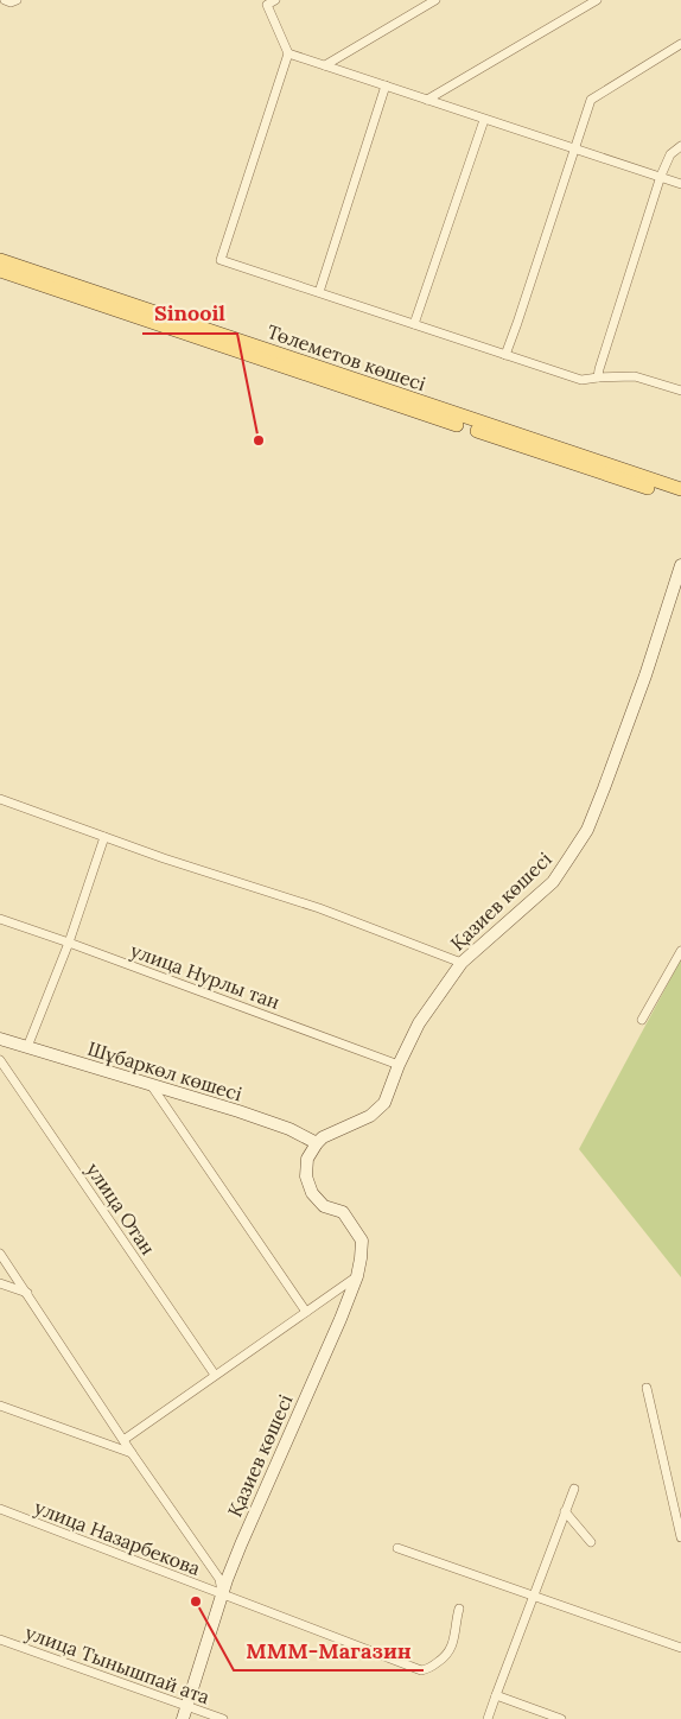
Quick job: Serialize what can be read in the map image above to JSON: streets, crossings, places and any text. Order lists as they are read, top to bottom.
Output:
{
  "streets": {
    "main road": ["Төлеметов көшесі"],
    "street": [
      "Қазиев көшесі",
      "улица Нурлы тан",
      "Шұбаркөл көшесі",
      "улица Отан",
      "улица Назарбекова",
      "улица Тынышпай ата"
    ]
  },
  "crossings": [
    ["Қазиев көшесі", "улица Нурлы тан"],
    ["Қазиев көшесі", "Шұбаркөл көшесі"],
    ["Қазиев көшесі", "улица Назарбекова"],
    ["Қазиев көшесі", "улица Тынышпай ата"]
  ],
  "places": ["Sinooil", "МММ-Магазин"]
}
